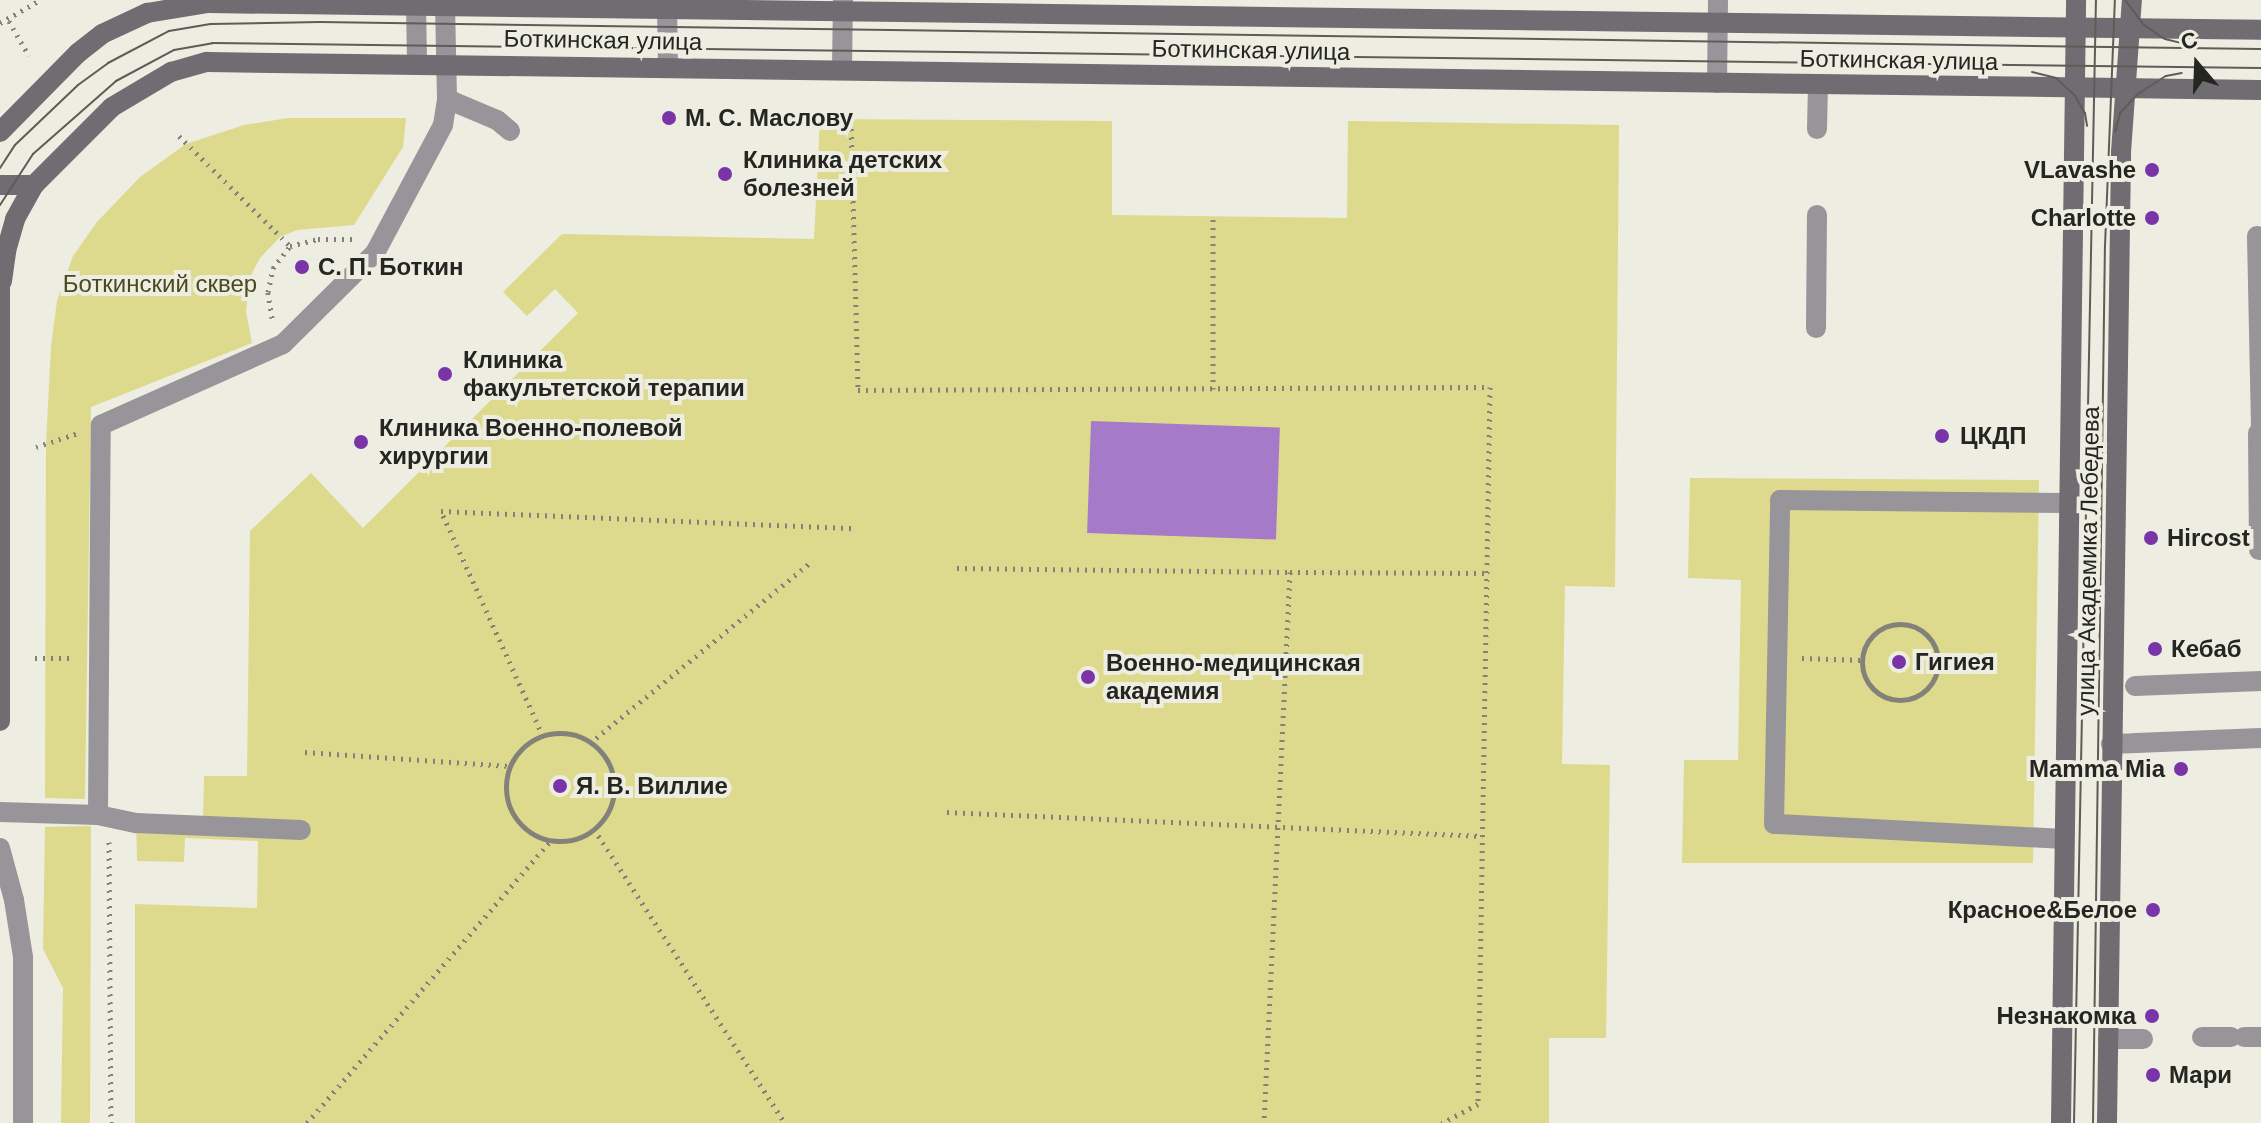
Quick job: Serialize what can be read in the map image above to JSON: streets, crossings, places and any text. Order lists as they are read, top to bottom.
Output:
{
  "streets": {
    "main road": ["Боткинская улица", "улица Академика Лебедева"]
  },
  "crossings": [
    ["Боткинская улица", "улица Академика Лебедева"]
  ],
  "parks": ["Боткинский сквер"],
  "places": [
    "М. С. Маслову",
    "VLavashe",
    "Клиника детских болезней",
    "Charlotte",
    "С. П. Боткин",
    "Клиника факультетской терапии",
    "ЦКДП",
    "Клиника Военно-полевой хирургии",
    "Hircost",
    "Кебаб",
    "Гигиея",
    "Военно-медицинская академия",
    "Mamma Mia",
    "Я. В. Виллие",
    "Красное&Белое",
    "Незнакомка",
    "Мари"
  ],
  "north": "top"
}
